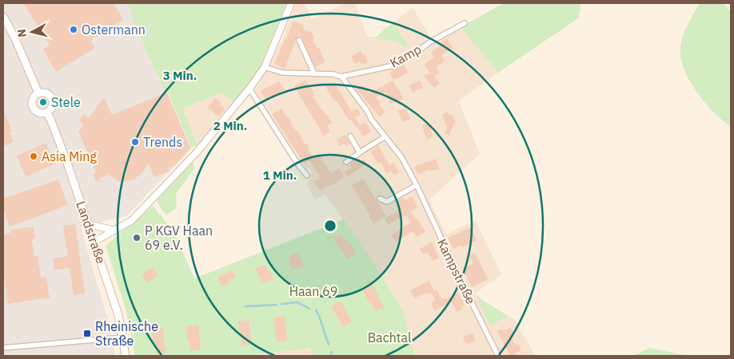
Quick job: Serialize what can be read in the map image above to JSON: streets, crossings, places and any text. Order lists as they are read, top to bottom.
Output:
{
  "streets": {
    "main road": ["Landstraße"],
    "street": ["Kamp", "Kampstraße"]
  },
  "crossings": [
    ["Kamp", "Kampstraße"]
  ],
  "parks": ["Haan 69", "Bachtal"],
  "places": {
    "other": [
      "Ostermann",
      "Stele",
      "Trends",
      "Asia Ming",
      "P KGV Haan 69 e.V."
    ],
    "transit": ["Rheinische Straße"]
  },
  "north": "left",
  "rings": ["3 Min.", "2 Min.", "1 Min."]
}
